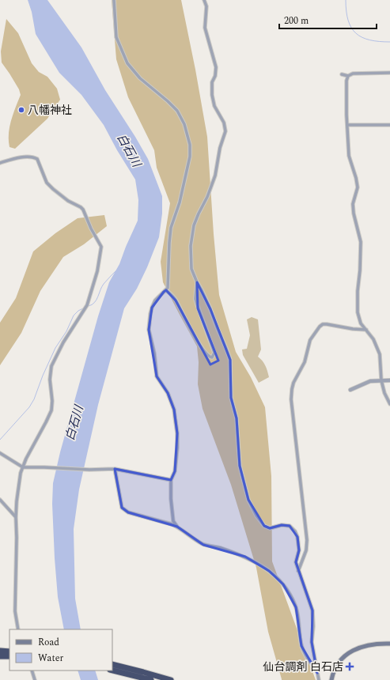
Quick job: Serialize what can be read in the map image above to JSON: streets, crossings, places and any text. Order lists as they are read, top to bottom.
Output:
{
  "water": ["白石川"],
  "places": {
    "other": ["八幡神社"],
    "health": ["仙台調剤 白石店"]
  },
  "legend": ["Road", "Water"],
  "scale_bar": "200 m"
}
